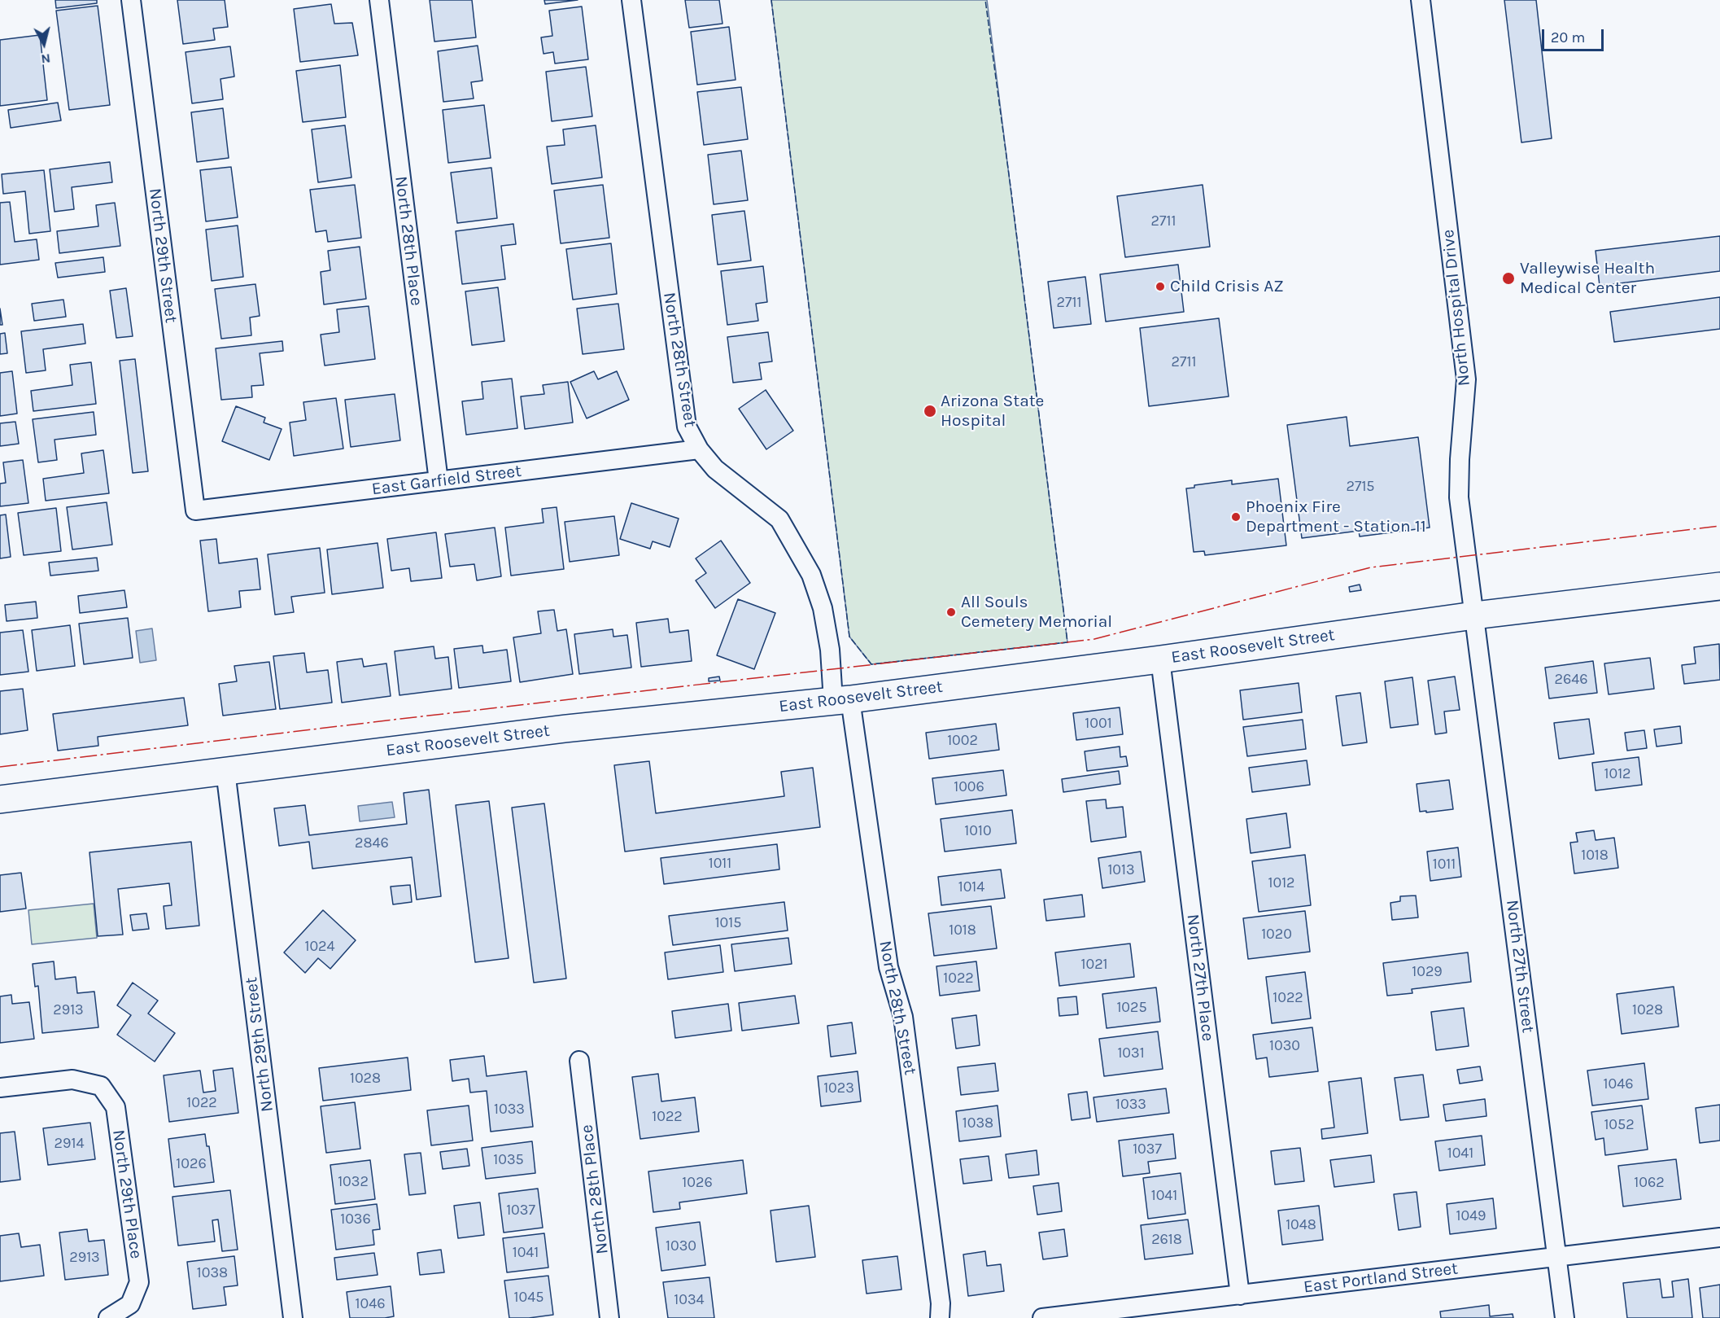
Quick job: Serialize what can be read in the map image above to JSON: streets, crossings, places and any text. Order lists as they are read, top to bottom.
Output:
{
  "streets": {
    "street": [
      "North 28th Place",
      "North 29th Street",
      "North Hospital Drive",
      "North 28th Street",
      "East Garfield Street",
      "East Roosevelt Street",
      "North 27th Street",
      "North 27th Place",
      "North 29th Place",
      "East Portland Street"
    ]
  },
  "crossings": [
    ["North 28th Place", "East Garfield Street"],
    ["North 29th Street", "East Garfield Street"],
    ["North 29th Street", "East Roosevelt Street"],
    ["North Hospital Drive", "East Roosevelt Street"],
    ["North Hospital Drive", "North 27th Street"],
    ["North 28th Street", "East Garfield Street"],
    ["North 28th Street", "East Roosevelt Street"],
    ["East Roosevelt Street", "North 27th Street"],
    ["East Roosevelt Street", "North 27th Place"],
    ["North 27th Street", "East Portland Street"],
    ["North 27th Place", "East Portland Street"]
  ],
  "places": [
    "Valleywise Health Medical Center",
    "Child Crisis AZ",
    "Arizona State Hospital",
    "Phoenix Fire Department - Station 11",
    "All Souls Cemetery Memorial"
  ],
  "house_numbers": [
    "2711",
    "2711",
    "2711",
    "2715",
    "2646",
    "1001",
    "1002",
    "1012",
    "1006",
    "1010",
    "2846",
    "1018",
    "1011",
    "1011",
    "1013",
    "1012",
    "1014",
    "1015",
    "1018",
    "1020",
    "1024",
    "1021",
    "1029",
    "1022",
    "1022",
    "1025",
    "2913",
    "1028",
    "1030",
    "1031",
    "1028",
    "1046",
    "1023",
    "1022",
    "1033",
    "1033",
    "1022",
    "1038",
    "1052",
    "2914",
    "1037",
    "1041",
    "1035",
    "1026",
    "1032",
    "1026",
    "1062",
    "1041",
    "1037",
    "1049",
    "1036",
    "1048",
    "2618",
    "1030",
    "1041",
    "2913",
    "1038",
    "1045",
    "1034",
    "1046"
  ],
  "scale_bar": "20 m",
  "north": "bottom"
}
